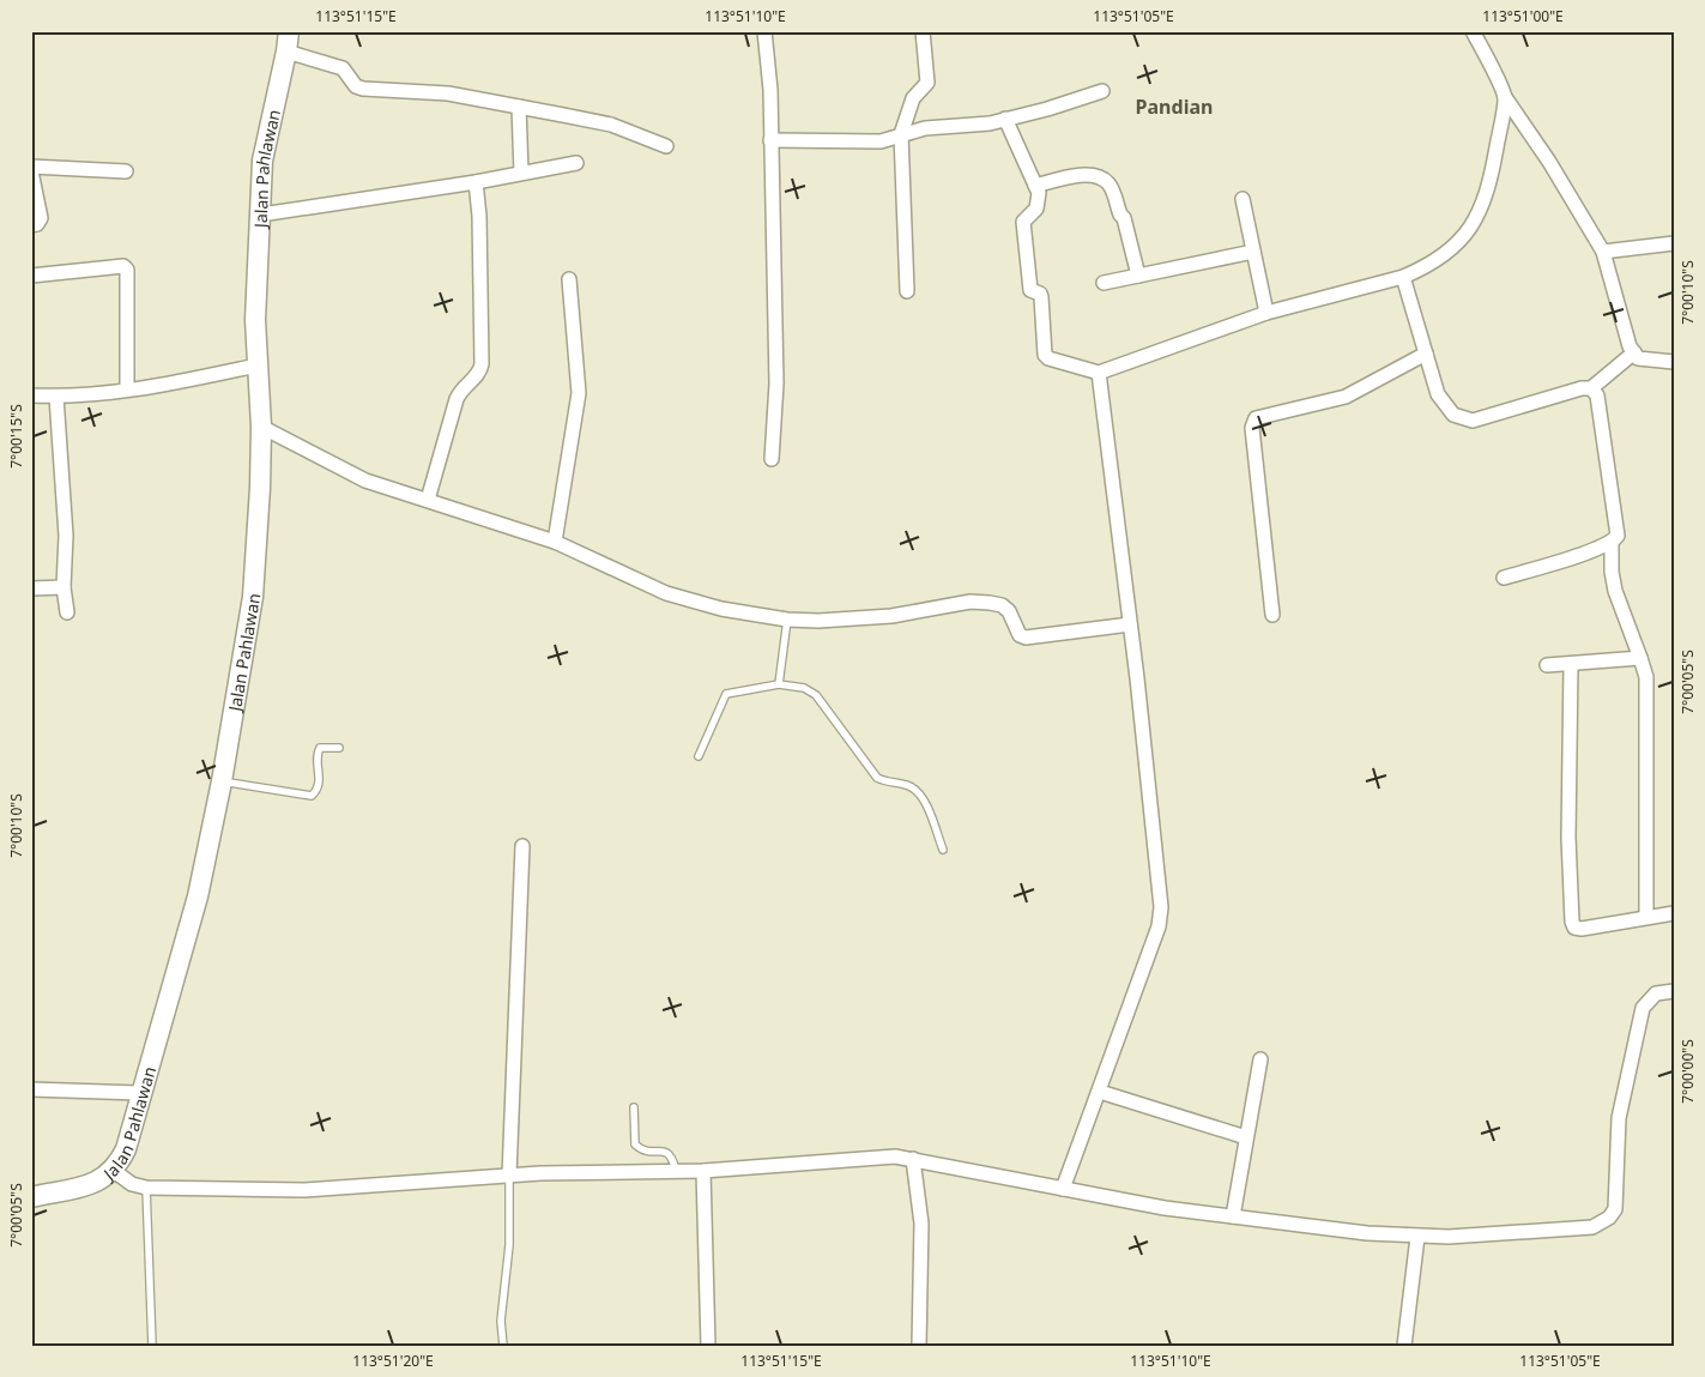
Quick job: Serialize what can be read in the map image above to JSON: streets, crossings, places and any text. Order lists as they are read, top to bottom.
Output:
{
  "streets": {
    "main road": ["Jalan Pahlawan"]
  },
  "districts": ["Pandian"],
  "coordinates": [
    "113°51'15\"E",
    "113°51'10\"E",
    "113°51'05\"E",
    "113°51'00\"E",
    "7°00'10\"S",
    "7°00'15\"S",
    "7°00'05\"S",
    "7°00'00\"S",
    "113°51'20\"E"
  ]
}
